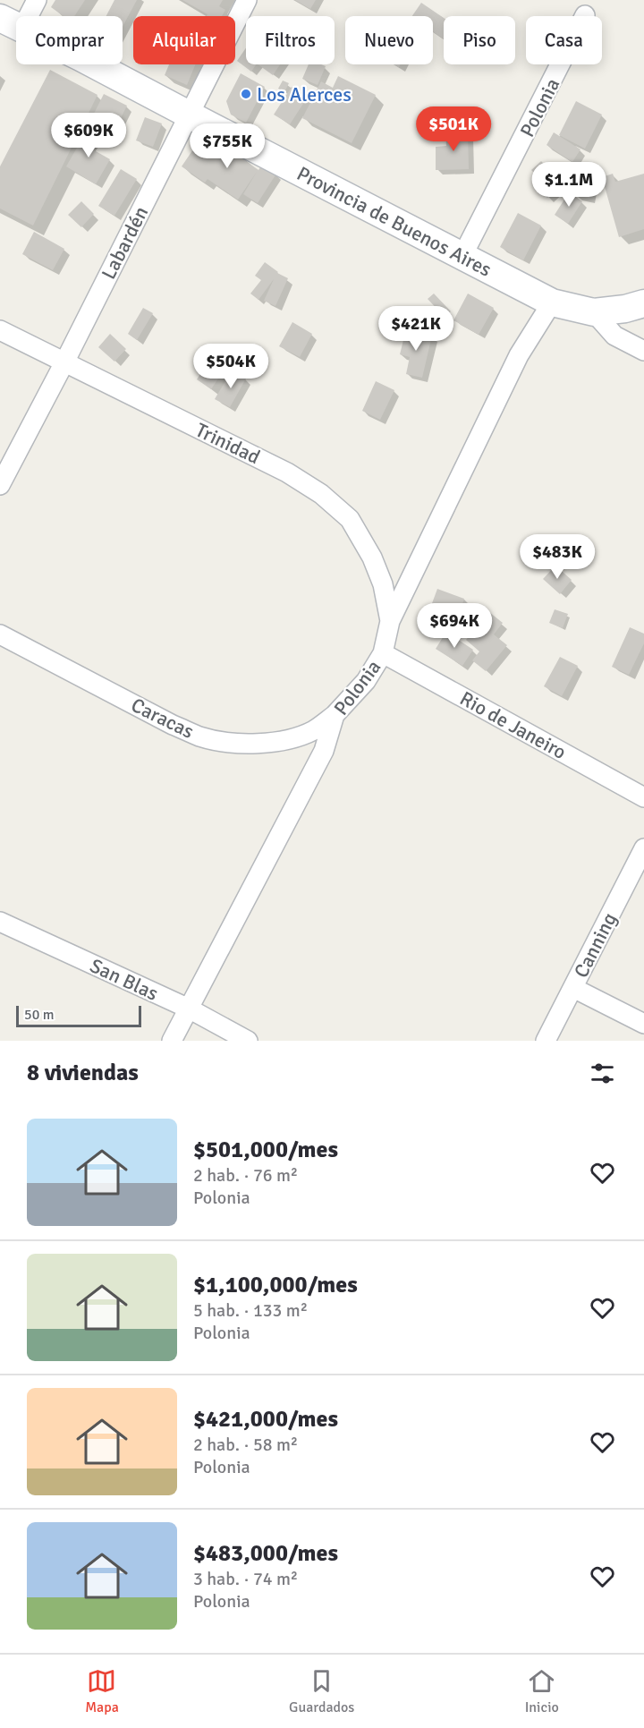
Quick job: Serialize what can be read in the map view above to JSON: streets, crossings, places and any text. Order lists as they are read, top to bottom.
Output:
{
  "streets": {
    "main road": ["Provincia de Buenos Aires"],
    "street": [
      "Polonia",
      "Labardén",
      "Trinidad",
      "Caracas",
      "Rio de Janeiro",
      "Canning",
      "San Blas"
    ]
  },
  "crossings": [
    ["Polonia", "Provincia de Buenos Aires"],
    ["Polonia", "Trinidad"],
    ["Polonia", "Caracas"],
    ["Polonia", "Rio de Janeiro"],
    ["Polonia", "San Blas"],
    ["Provincia de Buenos Aires", "Labardén"],
    ["Labardén", "Trinidad"]
  ],
  "places": ["Los Alerces"],
  "scale_bar": "50 m",
  "page": {
    "chip": [
      "Comprar",
      "Alquilar",
      "Filtros",
      "Nuevo",
      "Piso",
      "Casa"
    ],
    "price": [
      "$501K",
      "$609K",
      "$755K",
      "$1.1M",
      "$421K",
      "$504K",
      "$483K",
      "$694K"
    ],
    "scale": "50 m",
    "heading": "8 viviendas",
    "list": [
      {
        "name": "$501,000/mes",
        "note": "2 hab. · 76 m² · Polonia"
      },
      {
        "name": "$1,100,000/mes",
        "note": "5 hab. · 133 m² · Polonia"
      },
      {
        "name": "$421,000/mes",
        "note": "2 hab. · 58 m² · Polonia"
      },
      {
        "name": "$483,000/mes",
        "note": "3 hab. · 74 m² · Polonia"
      }
    ],
    "tabs": ["Mapa", "Guardados", "Inicio"]
  }
}
